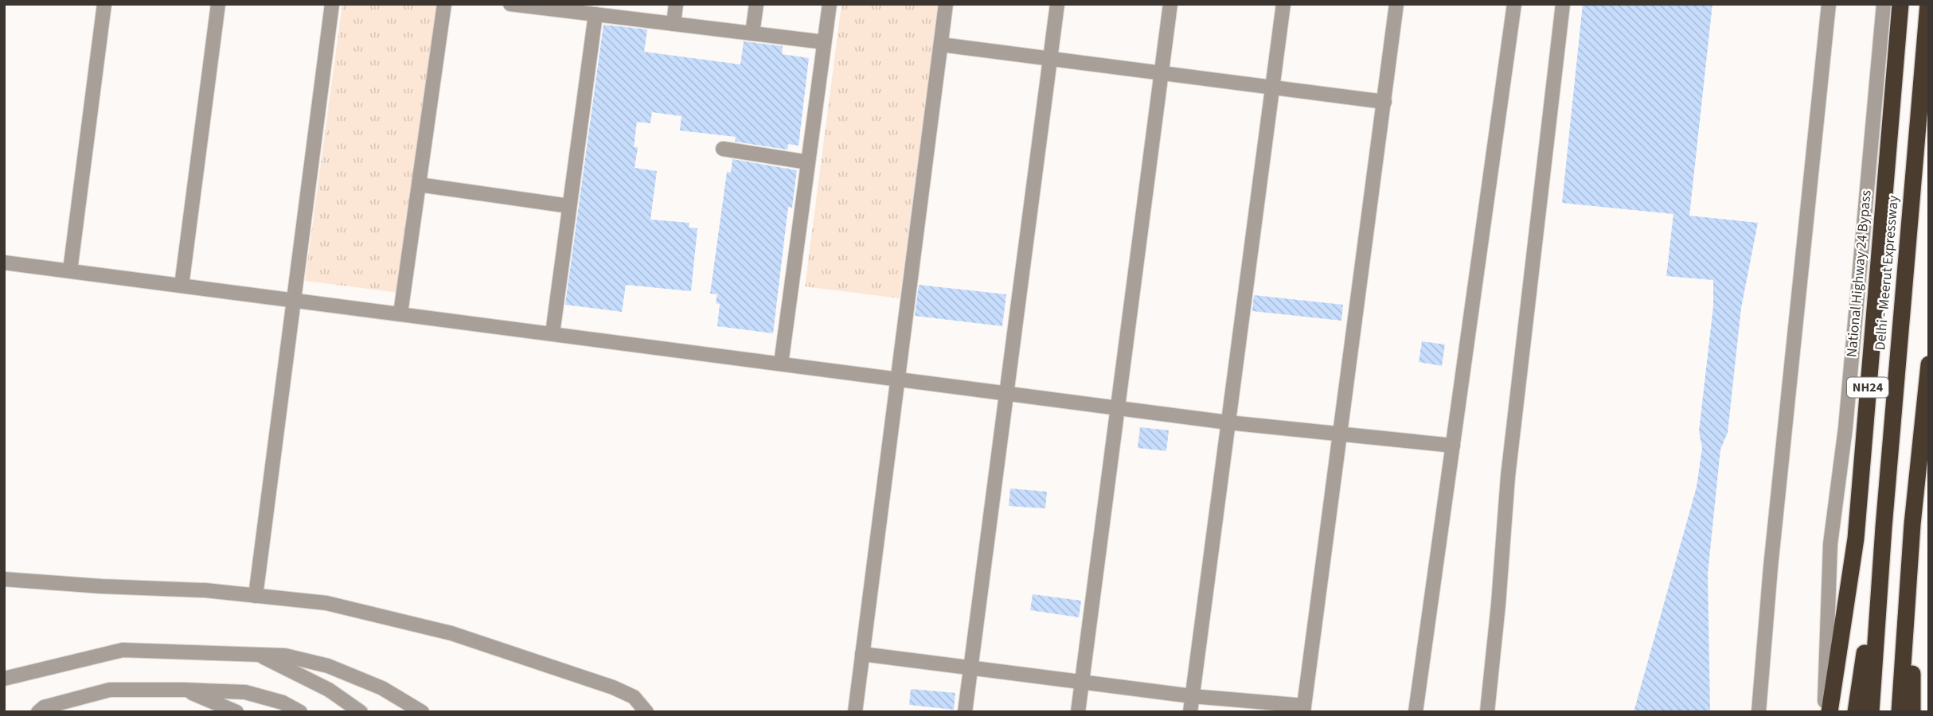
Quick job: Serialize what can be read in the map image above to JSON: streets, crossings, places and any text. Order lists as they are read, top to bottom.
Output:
{
  "streets": {
    "highway": ["Delhi - Meerut Expressway", "National Highway 24 Bypass", "NH24"]
  }
}
